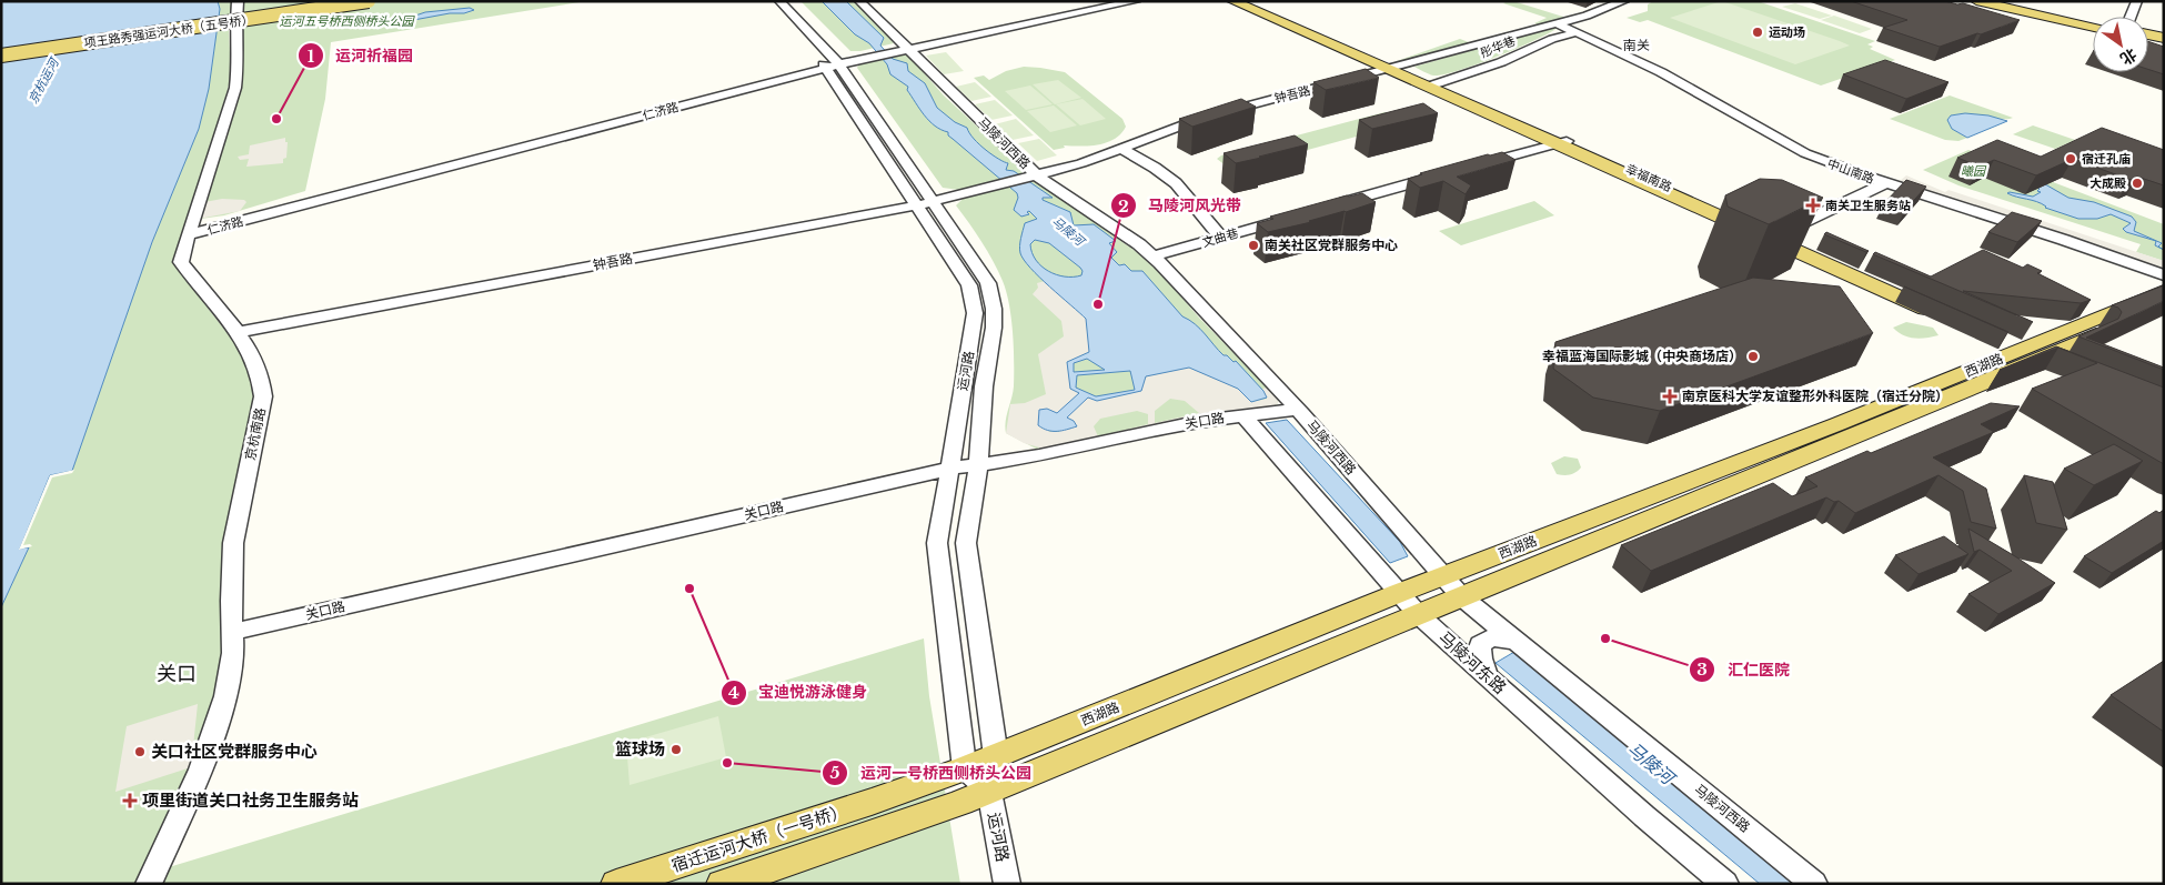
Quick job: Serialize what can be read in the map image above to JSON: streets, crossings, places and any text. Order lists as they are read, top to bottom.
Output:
{
  "streets": {
    "main road": [
      "项王路秀强运河大桥（五号桥）",
      "幸福南路",
      "西湖路",
      "宿迁运河大桥（一号桥）"
    ],
    "street": [
      "彤华巷",
      "钟吾路",
      "仁济路",
      "马陵河西路",
      "中山南路",
      "文曲巷",
      "运河路",
      "关口路",
      "京杭南路",
      "马陵河东路"
    ]
  },
  "crossings": [
    ["彤华巷", "中山南路"],
    ["彤华巷", "幸福南路"],
    ["钟吾路", "马陵河西路"],
    ["钟吾路", "中山南路"],
    ["钟吾路", "幸福南路"],
    ["钟吾路", "运河路"],
    ["钟吾路", "京杭南路"],
    ["仁济路", "马陵河西路"],
    ["仁济路", "运河路"],
    ["仁济路", "京杭南路"],
    ["马陵河西路", "文曲巷"],
    ["马陵河西路", "西湖路"],
    ["马陵河西路", "关口路"],
    ["西湖路", "运河路"],
    ["西湖路", "马陵河东路"],
    ["西湖路", "宿迁运河大桥（一号桥）"],
    ["运河路", "关口路"],
    ["关口路", "京杭南路"],
    ["关口路", "马陵河东路"]
  ],
  "districts": ["南关", "关口"],
  "water": ["京杭运河", "马陵河"],
  "parks": ["运河五号桥西侧桥头公园", "曦园"],
  "places": {
    "other": [
      "运动场",
      "运河祈福园",
      "宿迁孔庙",
      "大成殿",
      "南关社区党群服务中心",
      "马陵河风光带",
      "幸福蓝海国际影城（中央商场店）",
      "宝迪悦游泳健身",
      "汇仁医院",
      "篮球场",
      "关口社区党群服务中心",
      "运河一号桥西侧桥头公园"
    ],
    "health": ["南关卫生服务站", "南京医科大学友谊整形外科医院（宿迁分院）", "项里街道关口社务卫生服务站"]
  },
  "north": "bottom right"
}
